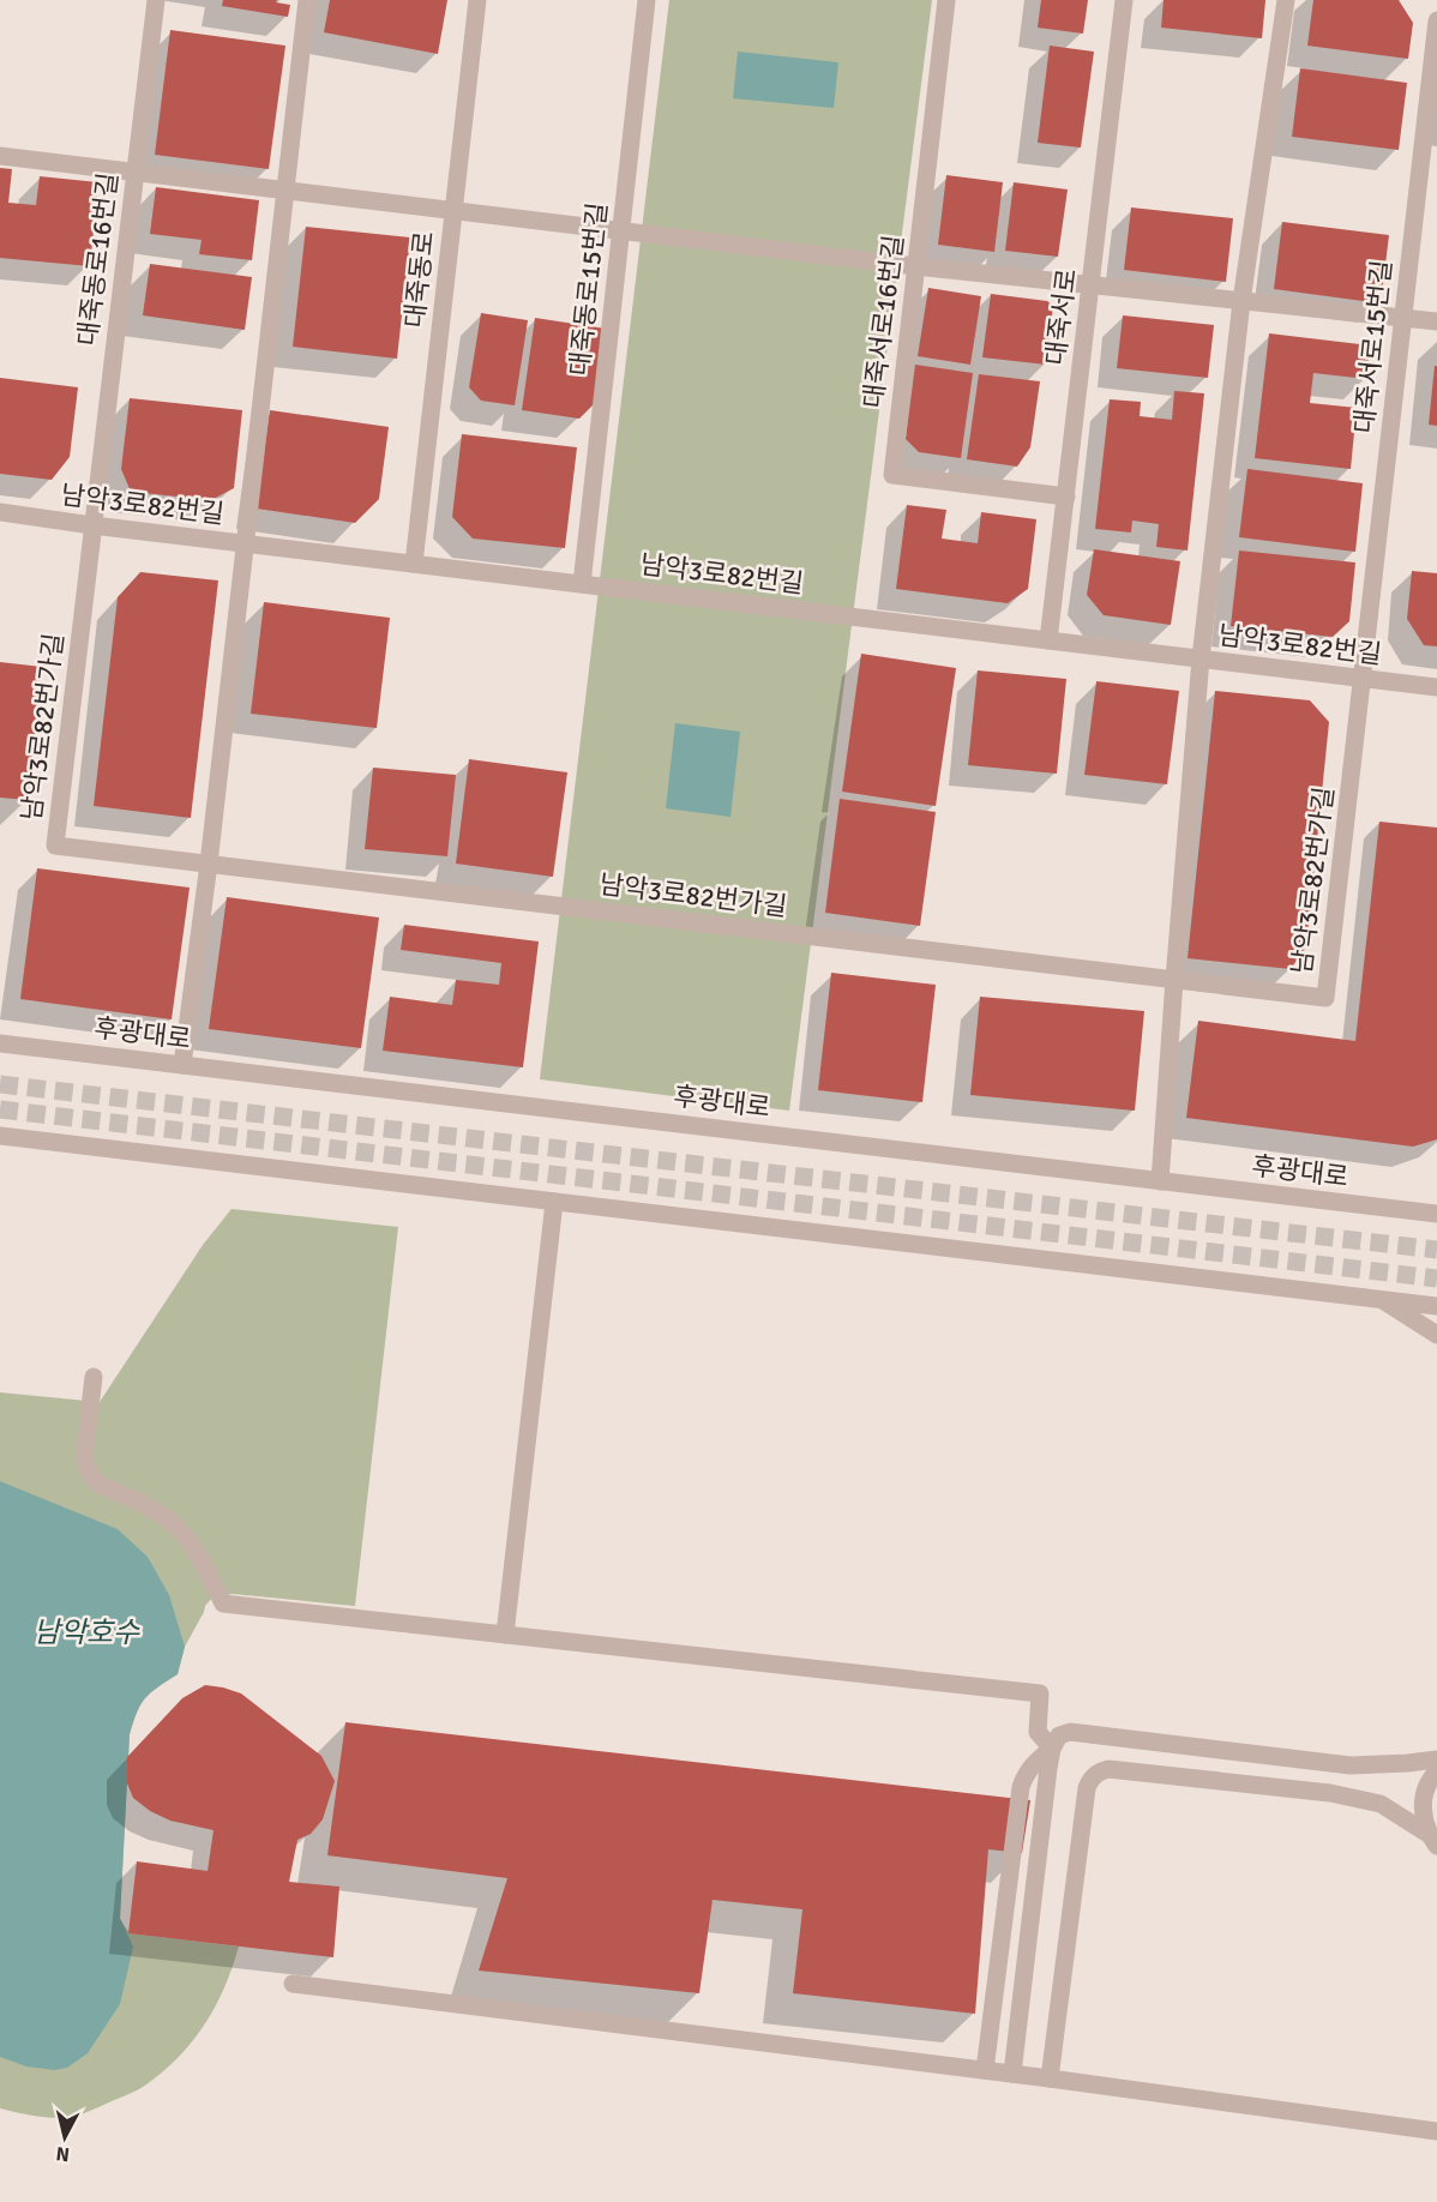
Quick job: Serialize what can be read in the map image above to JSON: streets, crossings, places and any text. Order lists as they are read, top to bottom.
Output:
{
  "streets": {
    "street": [
      "대죽동로16번길",
      "대죽동로",
      "대죽동로15번길",
      "대죽서로",
      "대죽서로16번길",
      "대죽서로15번길",
      "남악3로82번길",
      "남악3로82번가길",
      "후광대로"
    ]
  },
  "crossings": [
    ["대죽동로16번길", "남악3로82번길"],
    ["대죽동로16번길", "남악3로82번가길"],
    ["대죽동로", "남악3로82번길"],
    ["대죽동로15번길", "남악3로82번길"],
    ["대죽서로", "대죽서로16번길"],
    ["대죽서로", "남악3로82번길"],
    ["대죽서로15번길", "남악3로82번길"],
    ["대죽서로15번길", "남악3로82번가길"],
    ["남악3로82번길", "남악3로82번가길"]
  ],
  "water": ["남악호수"],
  "north": "bottom"
}
